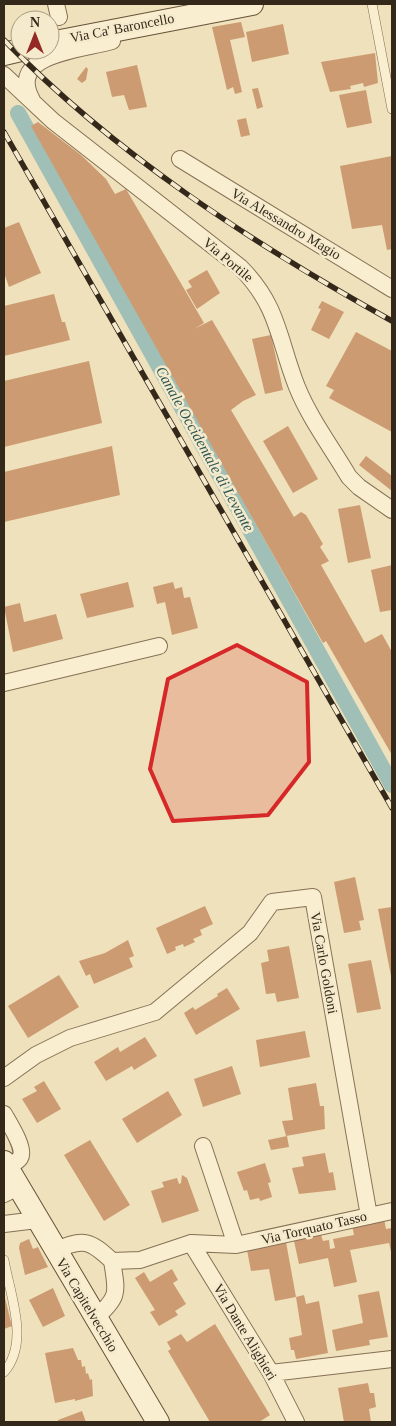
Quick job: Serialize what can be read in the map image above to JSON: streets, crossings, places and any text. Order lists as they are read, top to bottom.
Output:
{
  "streets": {
    "main road": ["Via Ca' Baroncello", "Via Capitelvecchio"],
    "street": [
      "Via Alessandro Magio",
      "Via Portile",
      "Via Carlo Goldoni",
      "Via Torquato Tasso",
      "Via Dante Alighieri"
    ]
  },
  "crossings": [
    ["Via Carlo Goldoni", "Via Torquato Tasso"],
    ["Via Torquato Tasso", "Via Dante Alighieri"]
  ],
  "water": ["Canale Occidentale di Levante"],
  "north": "top"
}
